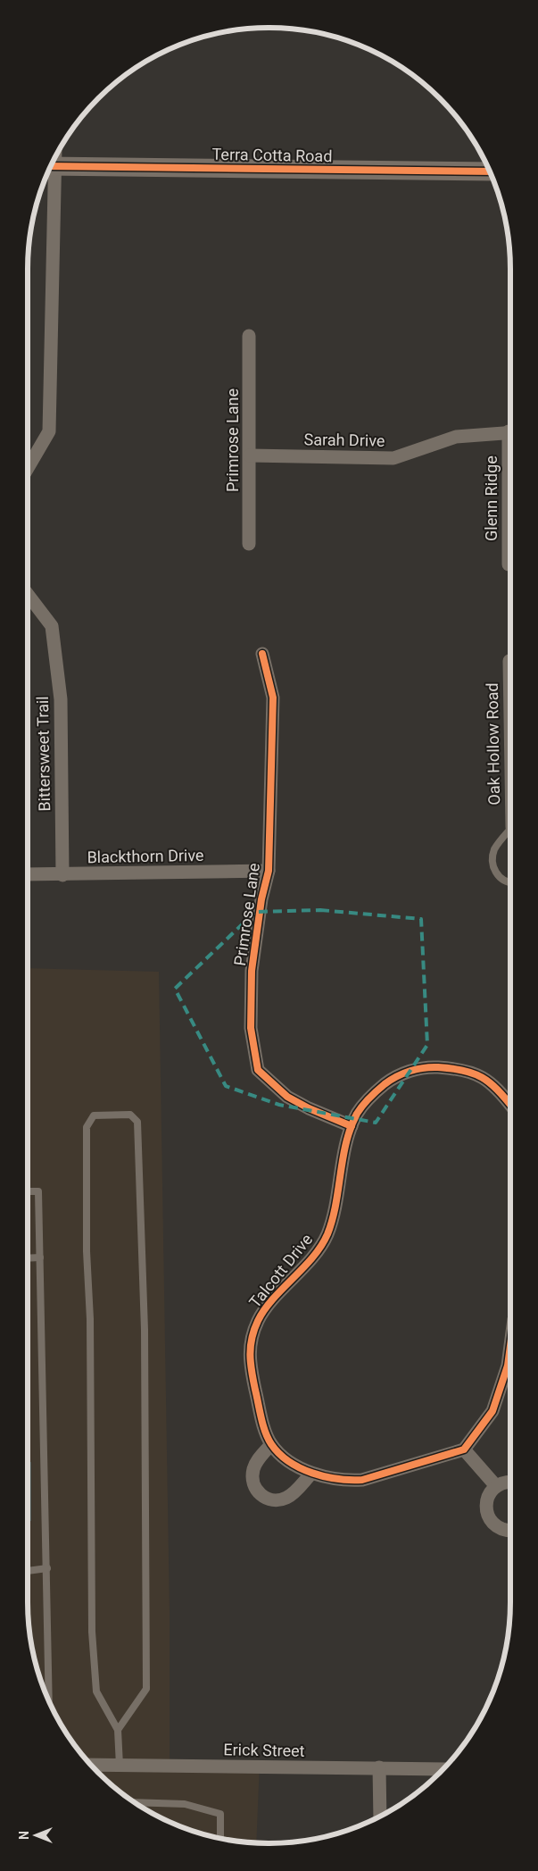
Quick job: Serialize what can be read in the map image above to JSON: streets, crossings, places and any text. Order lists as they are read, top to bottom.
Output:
{
  "streets": {
    "street": [
      "Terra Cotta Road",
      "Primrose Lane",
      "Sarah Drive",
      "Glenn Ridge",
      "Oak Hollow Road",
      "Bittersweet Trail",
      "Blackthorn Drive",
      "Talcott Drive",
      "Erick Street"
    ]
  },
  "crossings": [
    ["Primrose Lane", "Sarah Drive"],
    ["Primrose Lane", "Blackthorn Drive"],
    ["Primrose Lane", "Talcott Drive"],
    ["Bittersweet Trail", "Blackthorn Drive"]
  ],
  "north": "left"
}
